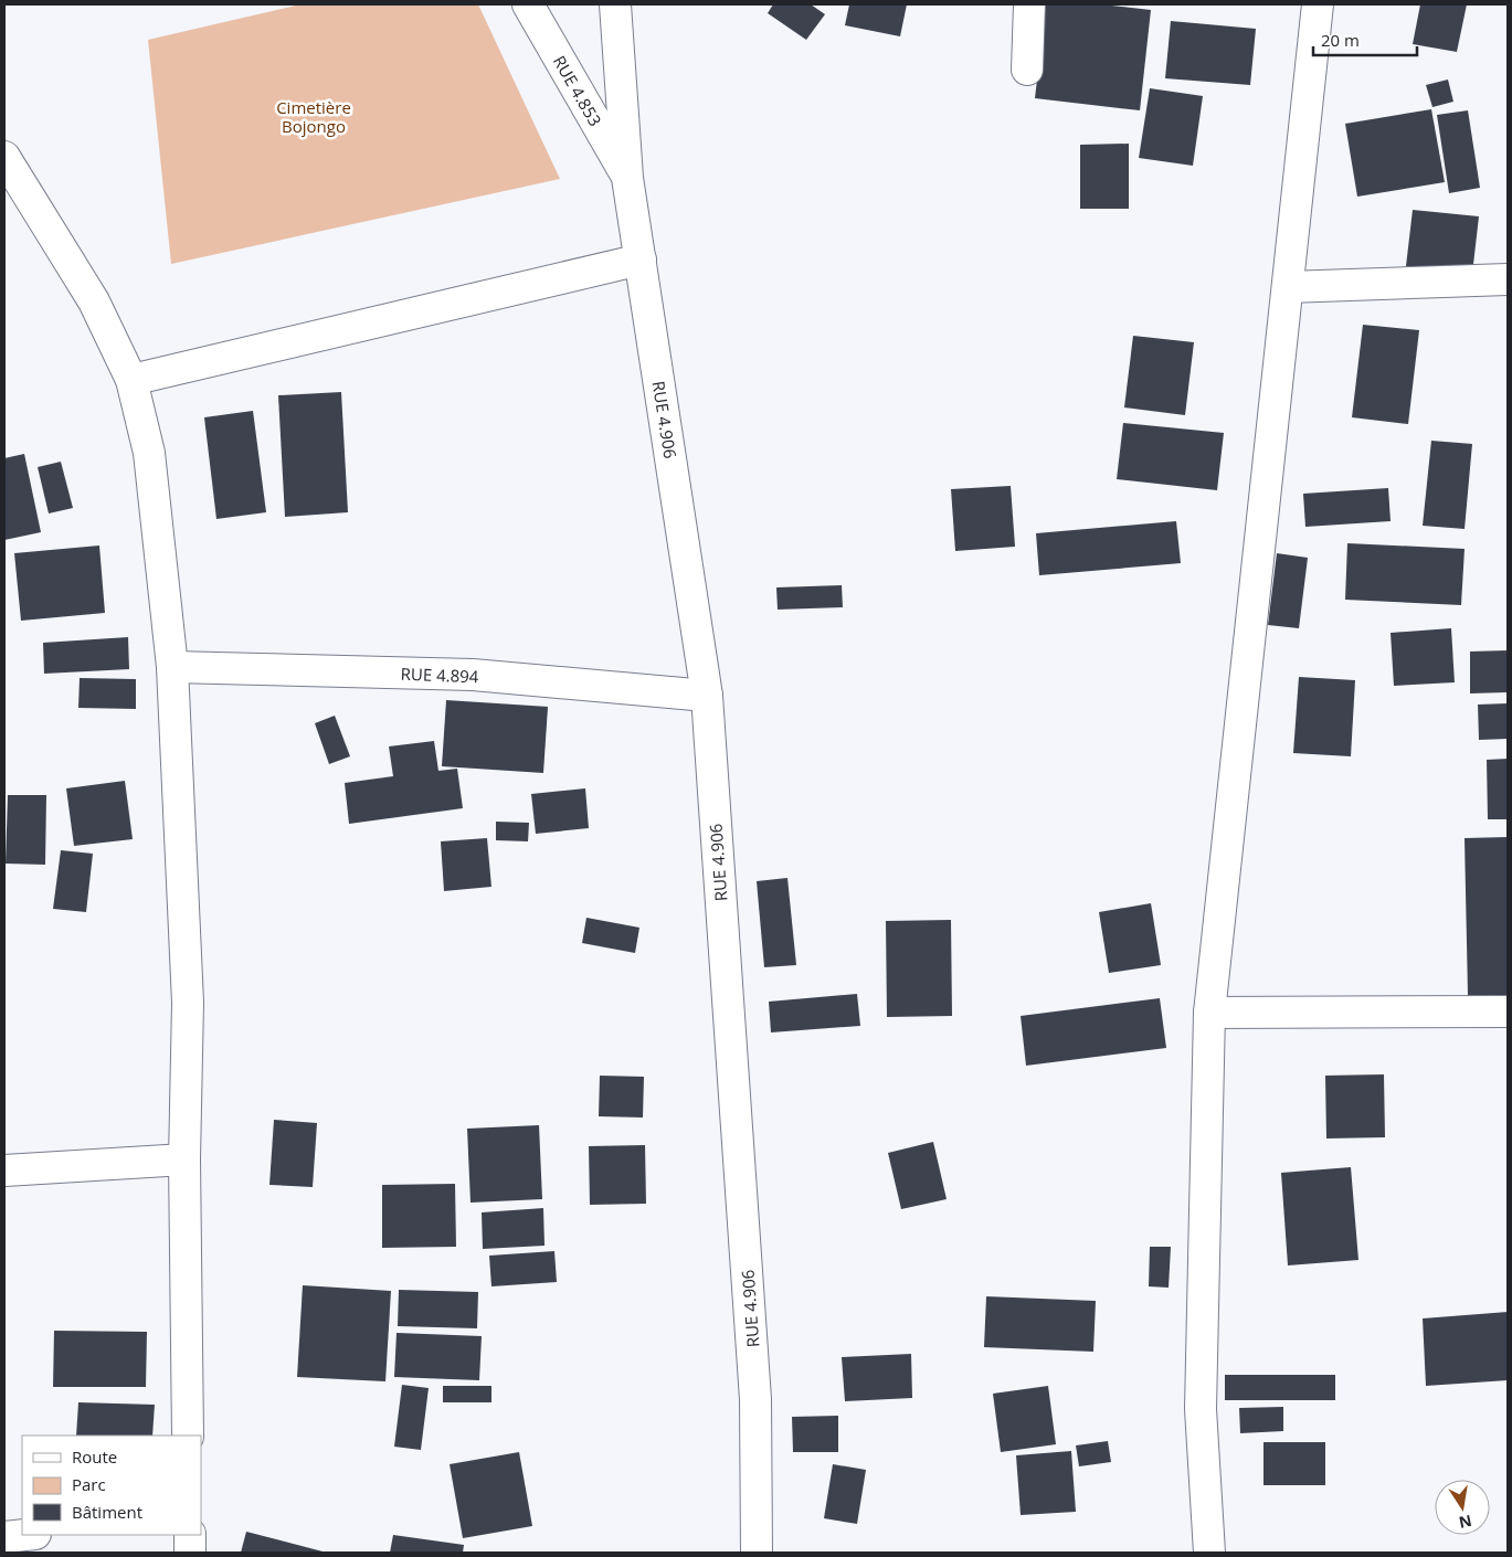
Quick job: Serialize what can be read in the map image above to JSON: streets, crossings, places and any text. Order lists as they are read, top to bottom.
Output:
{
  "streets": {
    "street": ["RUE 4.853", "RUE 4.906", "RUE 4.894"]
  },
  "crossings": [
    ["RUE 4.853", "RUE 4.906"],
    ["RUE 4.906", "RUE 4.894"]
  ],
  "parks": ["Cimetière Bojongo"],
  "legend": ["Route", "Parc", "Bâtiment"],
  "scale_bar": "20 m",
  "north": "bottom"
}
